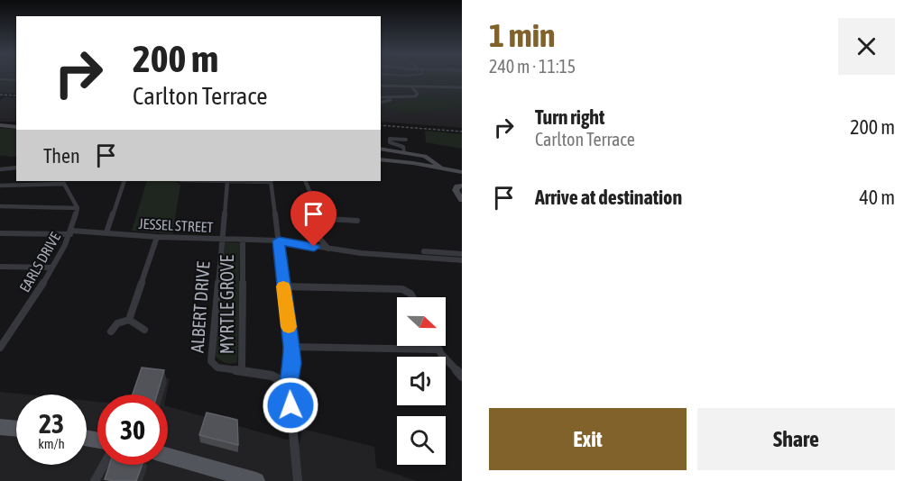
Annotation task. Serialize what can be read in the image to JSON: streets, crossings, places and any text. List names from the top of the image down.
{
  "streets": {
    "street": [
      "JESSEL STREET",
      "EARLS DRIVE",
      "MYRTLE GROVE",
      "ALBERT DRIVE"
    ]
  },
  "crossings": [
    ["JESSEL STREET", "EARLS DRIVE"],
    ["JESSEL STREET", "MYRTLE GROVE"],
    ["JESSEL STREET", "ALBERT DRIVE"],
    ["MYRTLE GROVE", "ALBERT DRIVE"]
  ],
  "north": "right",
  "page": {
    "heading": ["1 min", "240 m · 11:15"],
    "turn": ["200 m", "Carlton Terrace"],
    "list": [
      {
        "name": "Turn right",
        "note": "Carlton Terrace",
        "value": "200 m"
      },
      {
        "name": "Arrive at destination",
        "value": "40 m"
      }
    ],
    "then": "Then",
    "speed": "23 km/h",
    "limit": "30",
    "buttons": ["Exit", "Share"]
  }
}
